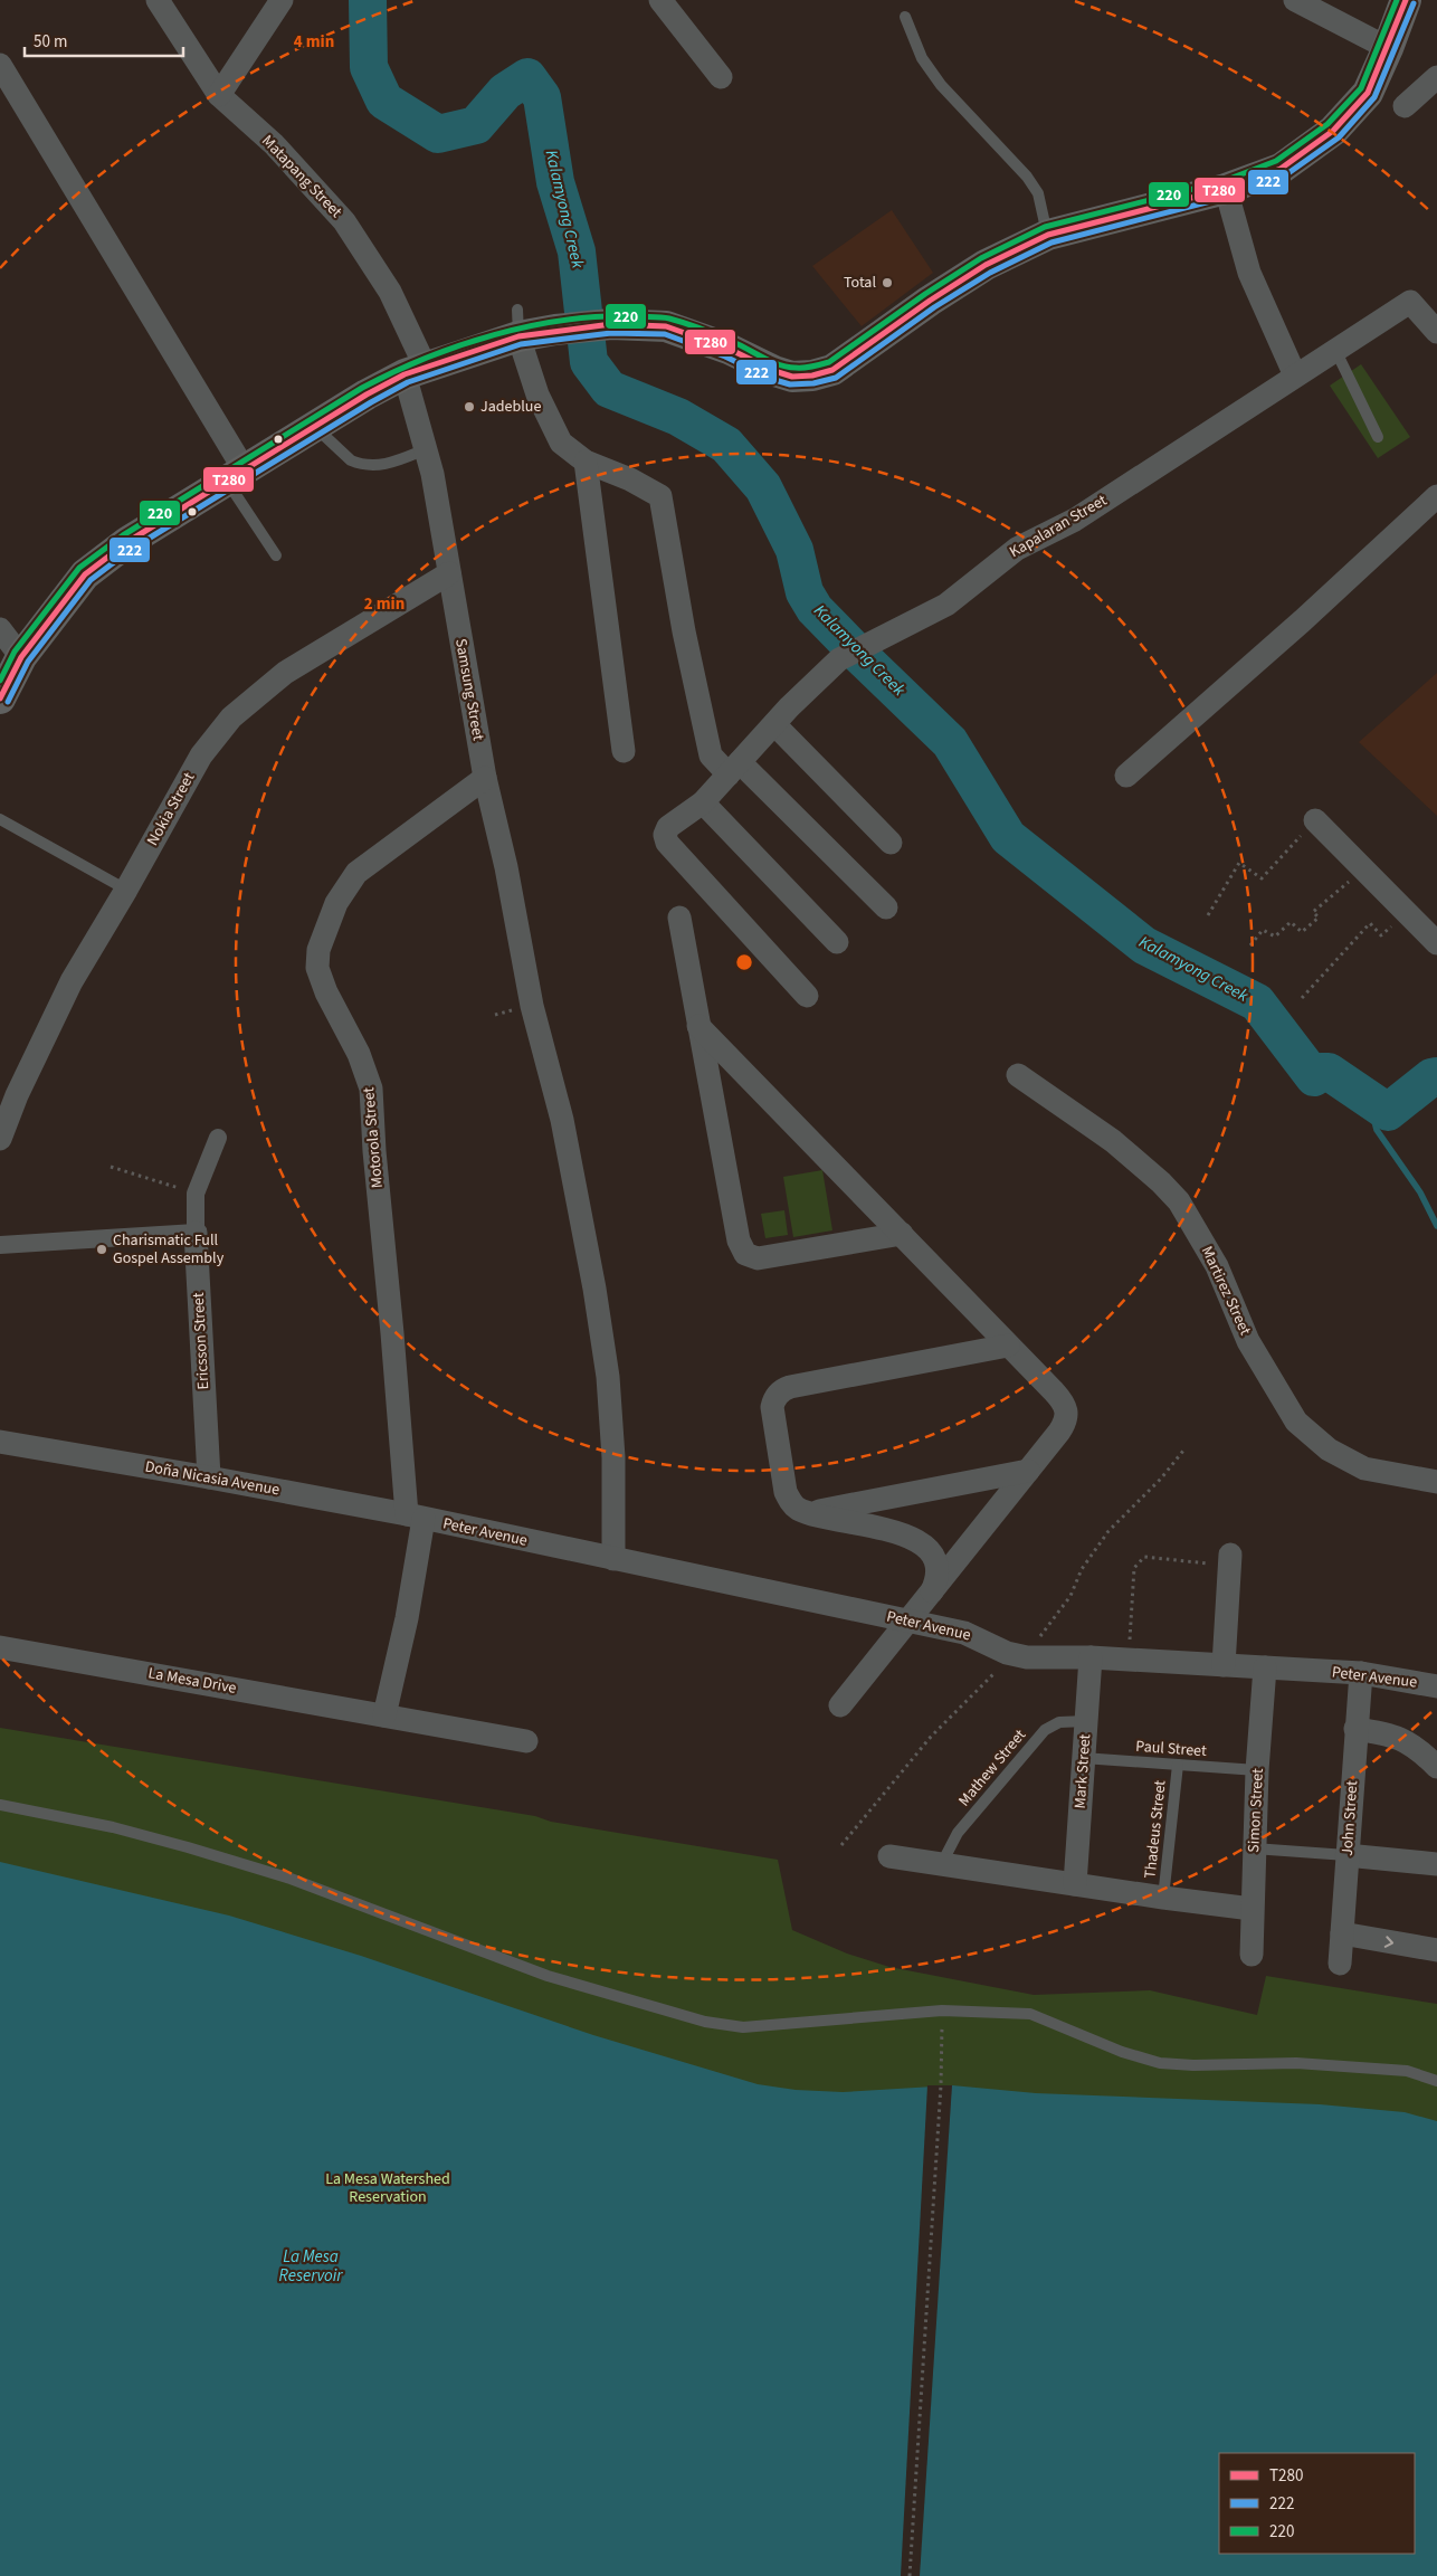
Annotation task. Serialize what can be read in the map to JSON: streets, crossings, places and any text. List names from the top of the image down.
{
  "streets": {
    "street": [
      "Matapang Street",
      "Kapalaran Street",
      "Samsung Street",
      "Nokia Street",
      "Motorola Street",
      "Martirez Street",
      "Ericsson Street",
      "Doña Nicasia Avenue",
      "Peter Avenue",
      "La Mesa Drive",
      "Mark Street",
      "Simon Street",
      "John Street"
    ],
    "lane": ["Paul Street", "Mathew Street", "Thadeus Street"]
  },
  "crossings": [
    ["Matapang Street", "Samsung Street"],
    ["Samsung Street", "Nokia Street"],
    ["Samsung Street", "Motorola Street"],
    ["Samsung Street", "Peter Avenue"],
    ["Motorola Street", "Doña Nicasia Avenue"],
    ["Motorola Street", "Peter Avenue"],
    ["Ericsson Street", "Doña Nicasia Avenue"],
    ["Doña Nicasia Avenue", "Peter Avenue"],
    ["Peter Avenue", "Mark Street"],
    ["Peter Avenue", "Simon Street"],
    ["Peter Avenue", "John Street"],
    ["Paul Street", "Mark Street"],
    ["Paul Street", "Simon Street"],
    ["Paul Street", "Thadeus Street"],
    ["Mathew Street", "Mark Street"]
  ],
  "water": ["Kalamyong Creek", "La Mesa Reservoir"],
  "parks": ["La Mesa Watershed Reservation"],
  "places": ["Total", "Jadeblue", "Charismatic Full Gospel Assembly"],
  "lines": ["transit line T280", "transit line 220", "transit line 222"],
  "legend": ["T280", "222", "220"],
  "scale_bar": "50 m",
  "rings": ["4 min", "2 min"]
}
